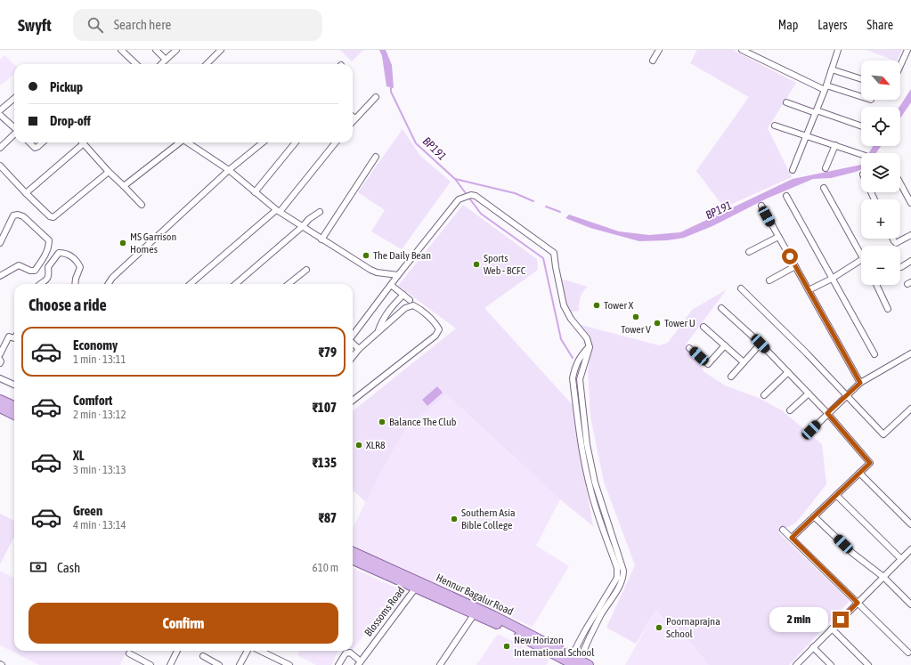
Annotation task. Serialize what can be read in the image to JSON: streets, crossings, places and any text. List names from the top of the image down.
{
  "streets": {
    "main road": ["Hennur Bagalur Road"],
    "street": ["Blossoms Road"]
  },
  "crossings": [
    ["Hennur Bagalur Road", "Blossoms Road"]
  ],
  "water": ["BP191"],
  "places": [
    "MS Garrison Homes",
    "The Daily Bean",
    "Sports Web - BCFC",
    "Tower X",
    "Tower V",
    "Tower U",
    "Balance The Club",
    "XLR8",
    "Southern Asia Bible College",
    "Poornaprajna School",
    "New Horizon International School"
  ],
  "north": "bottom right",
  "page": {
    "header": "Swyft",
    "search": "Search here",
    "nav": ["Map", "Layers", "Share"],
    "map_buttons": ["+", "−"],
    "banner": ["Pickup", "Drop-off"],
    "heading": "Choose a ride",
    "list": [
      {
        "name": "Economy",
        "note": "1 min · 13:11",
        "value": "₹79"
      },
      {
        "name": "Comfort",
        "note": "2 min · 13:12",
        "value": "₹107"
      },
      {
        "name": "XL",
        "note": "3 min · 13:13",
        "value": "₹135"
      },
      {
        "name": "Green",
        "note": "4 min · 13:14",
        "value": "₹87"
      }
    ],
    "pay": ["Cash", "610 m"],
    "buttons": "Confirm",
    "bubble": "2 min"
  }
}
